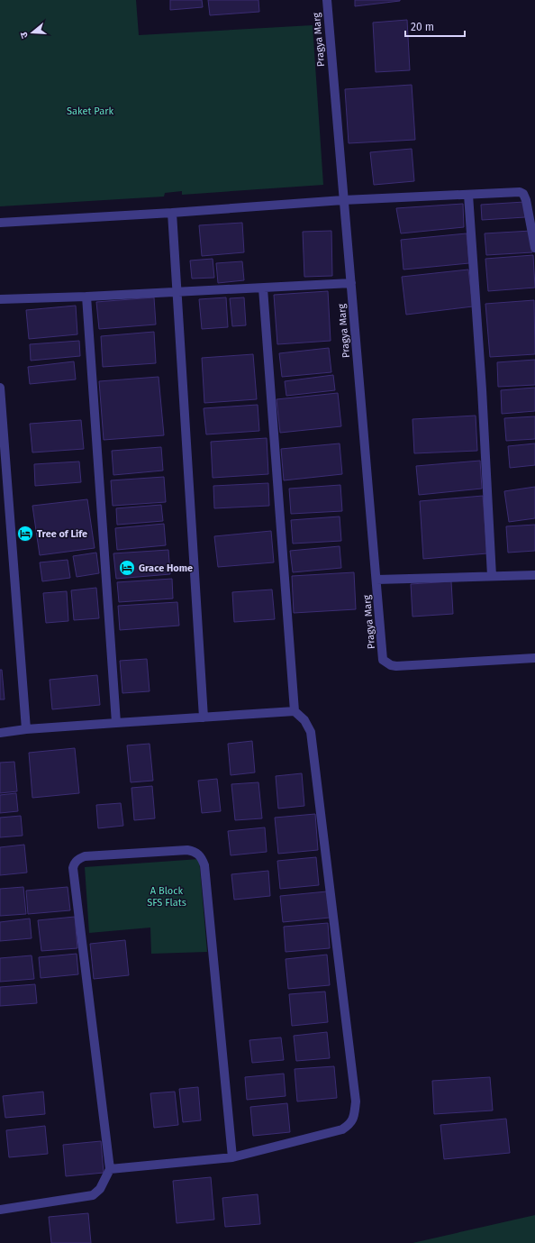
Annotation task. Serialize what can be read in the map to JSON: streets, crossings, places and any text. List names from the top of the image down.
{
  "streets": {
    "street": ["Pragya Marg"]
  },
  "parks": ["Saket Park", "A Block SFS Flats"],
  "places": {
    "hotel": ["Tree of Life", "Grace Home"]
  },
  "scale_bar": "20 m",
  "north": "left"
}
